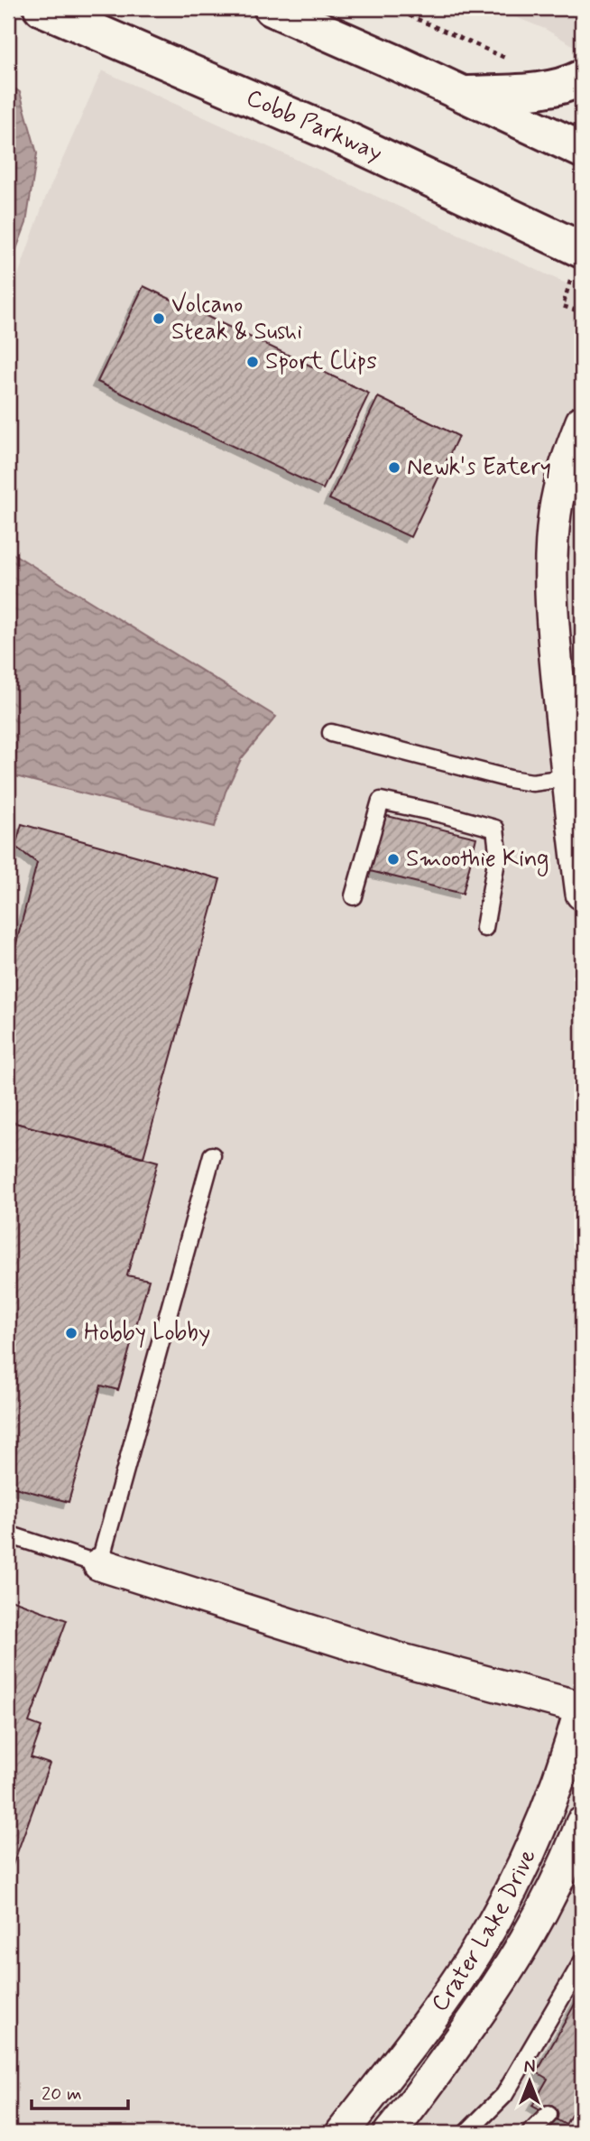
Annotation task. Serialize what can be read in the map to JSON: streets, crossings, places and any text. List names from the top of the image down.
{
  "streets": {
    "main road": ["Cobb Parkway"],
    "street": ["Crater Lake Drive"]
  },
  "places": [
    "Volcano Steak & Sushi",
    "Sport Clips",
    "Newk's Eatery",
    "Smoothie King",
    "Hobby Lobby"
  ],
  "scale_bar": "20 m",
  "north": "top"
}
